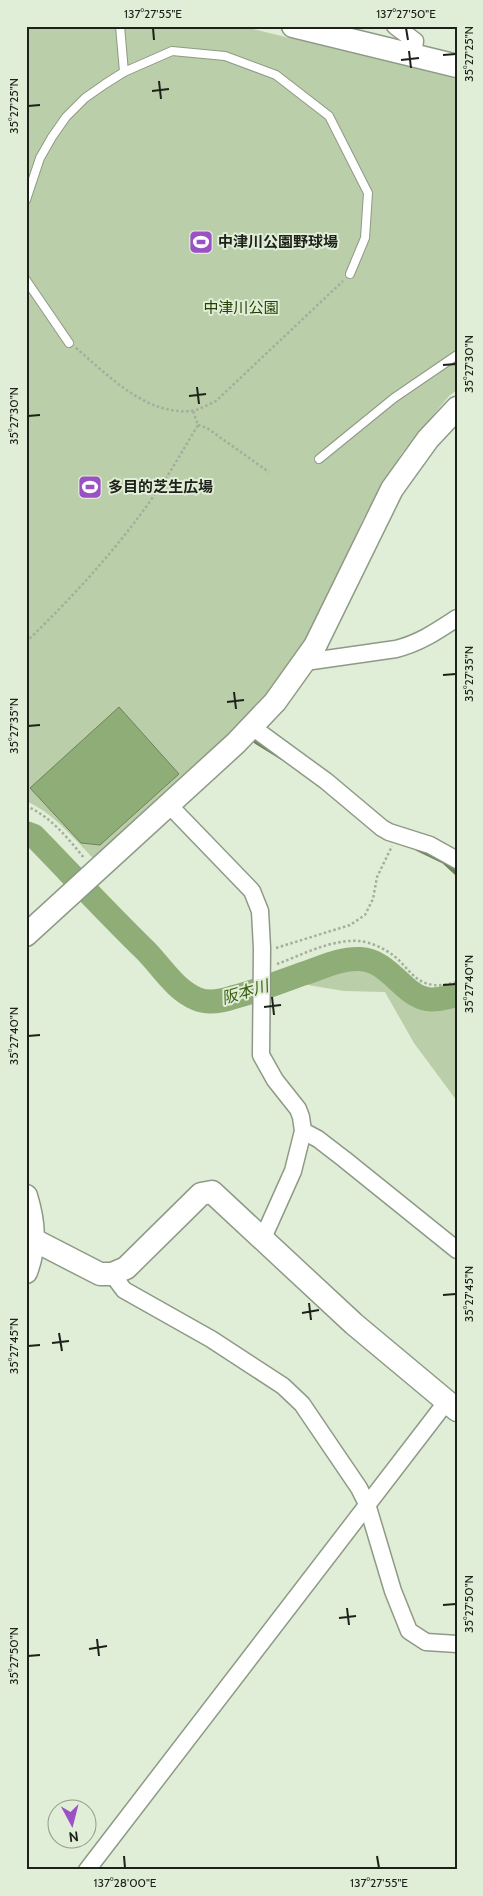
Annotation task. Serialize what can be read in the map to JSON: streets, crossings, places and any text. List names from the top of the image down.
{
  "water": ["阪本川"],
  "parks": ["中津川公園"],
  "places": {
    "sports": ["中津川公園野球場", "多目的芝生広場"]
  },
  "north": "bottom",
  "coordinates": [
    "137°27'55\"E",
    "137°27'50\"E",
    "35°27'25\"N",
    "35°27'30\"N",
    "35°27'35\"N",
    "35°27'40\"N",
    "35°27'45\"N",
    "35°27'50\"N",
    "137°28'00\"E"
  ]
}
